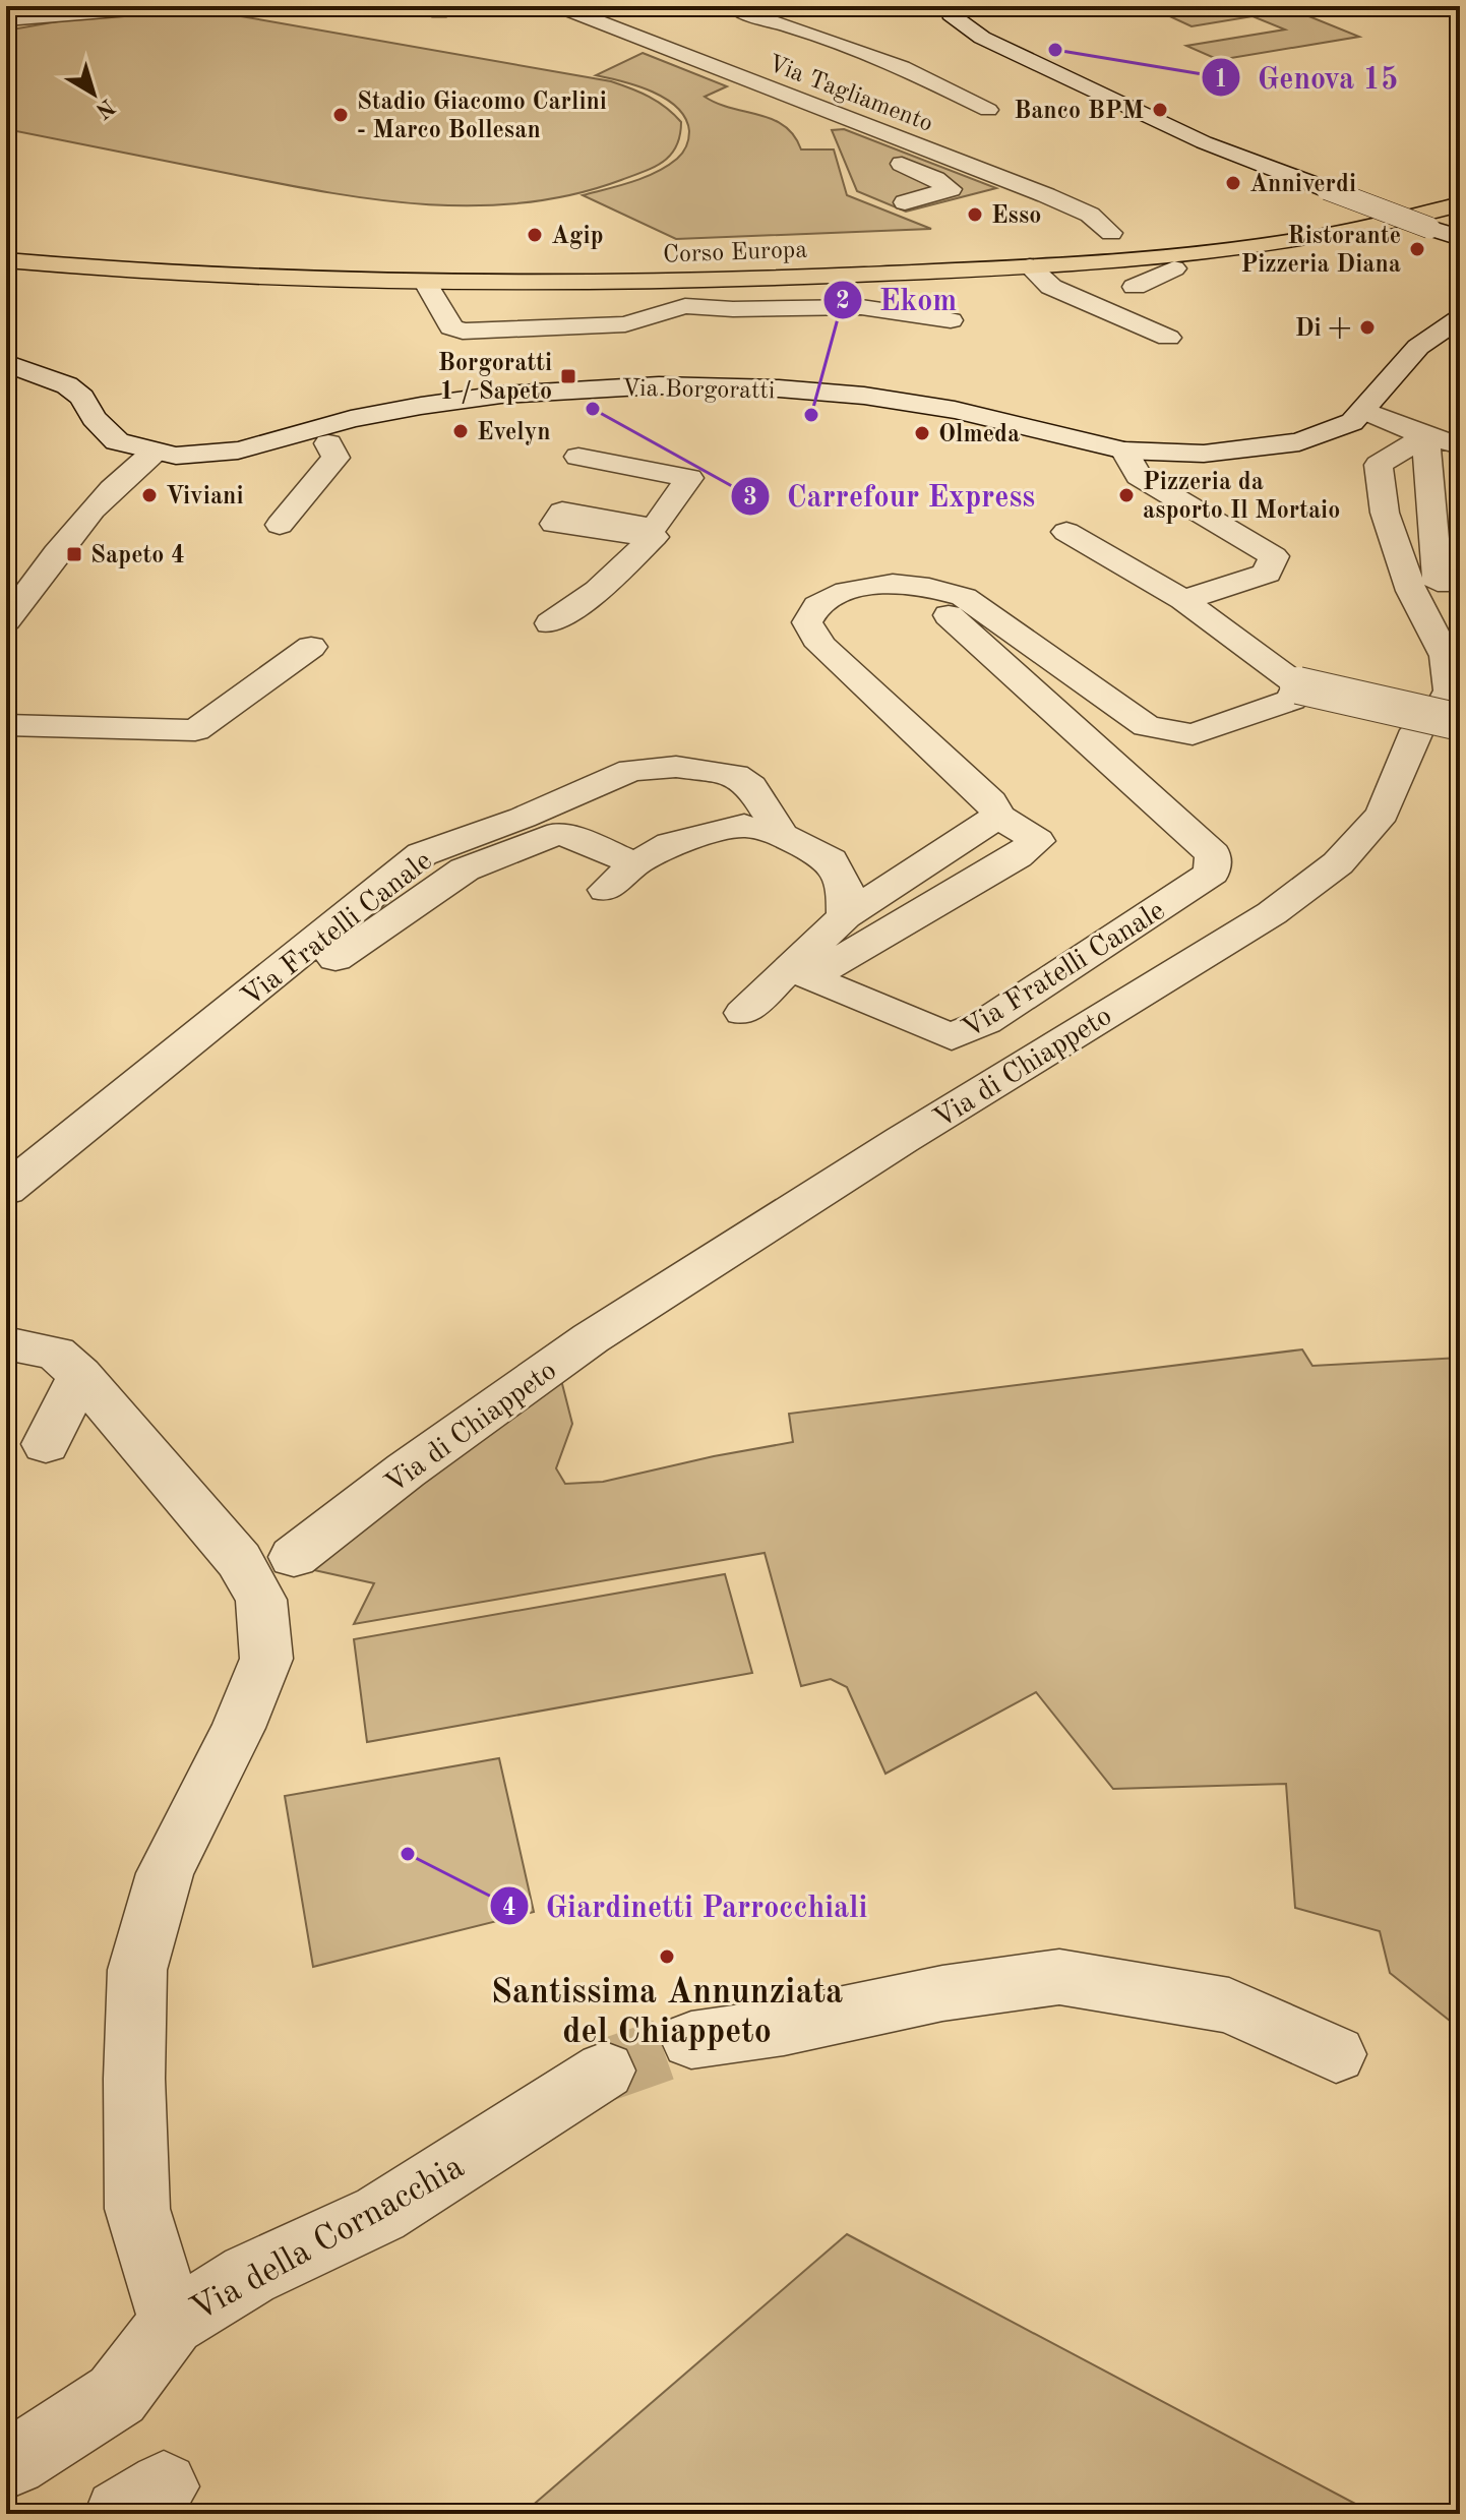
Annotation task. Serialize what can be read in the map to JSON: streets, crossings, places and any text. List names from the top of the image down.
{
  "streets": {
    "main road": ["Corso Europa"],
    "street": [
      "Via Tagliamento",
      "Via Borgoratti",
      "Via Fratelli Canale",
      "Via di Chiappeto",
      "Via della Cornacchia"
    ]
  },
  "places": {
    "other": [
      "Genova 15",
      "Banco BPM",
      "Stadio Giacomo Carlini - Marco Bollesan",
      "Anniverdi",
      "Esso",
      "Agip",
      "Ristorante Pizzeria Diana",
      "Di +",
      "Carrefour Express",
      "Ekom",
      "Evelyn",
      "Olmeda",
      "Viviani",
      "Pizzeria da asporto Il Mortaio",
      "Giardinetti Parrocchiali",
      "Santissima Annunziata del Chiappeto"
    ],
    "transit": ["Borgoratti 1 / Sapeto", "Sapeto 4"]
  },
  "north": "bottom right"
}
